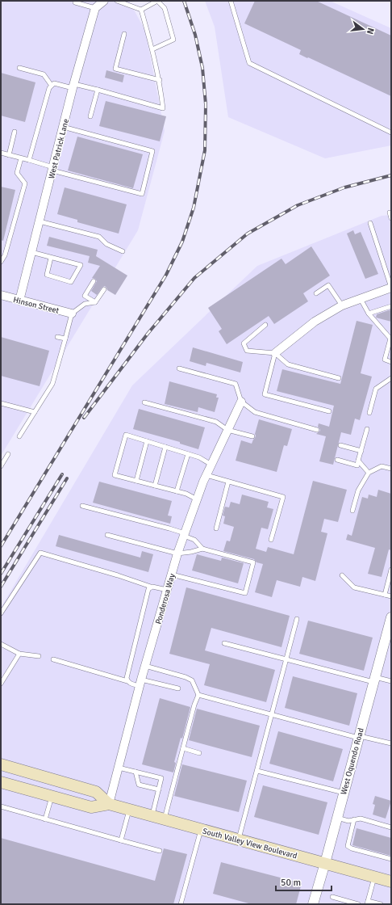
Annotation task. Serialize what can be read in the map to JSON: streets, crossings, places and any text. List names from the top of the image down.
{
  "streets": {
    "main road": ["South Valley View Boulevard"],
    "street": [
      "West Patrick Lane",
      "Hinson Street",
      "Ponderosa Way",
      "West Oquendo Road"
    ]
  },
  "crossings": [
    ["West Patrick Lane", "Hinson Street"],
    ["Ponderosa Way", "South Valley View Boulevard"],
    ["West Oquendo Road", "South Valley View Boulevard"]
  ],
  "scale_bar": "50 m",
  "north": "right"
}
